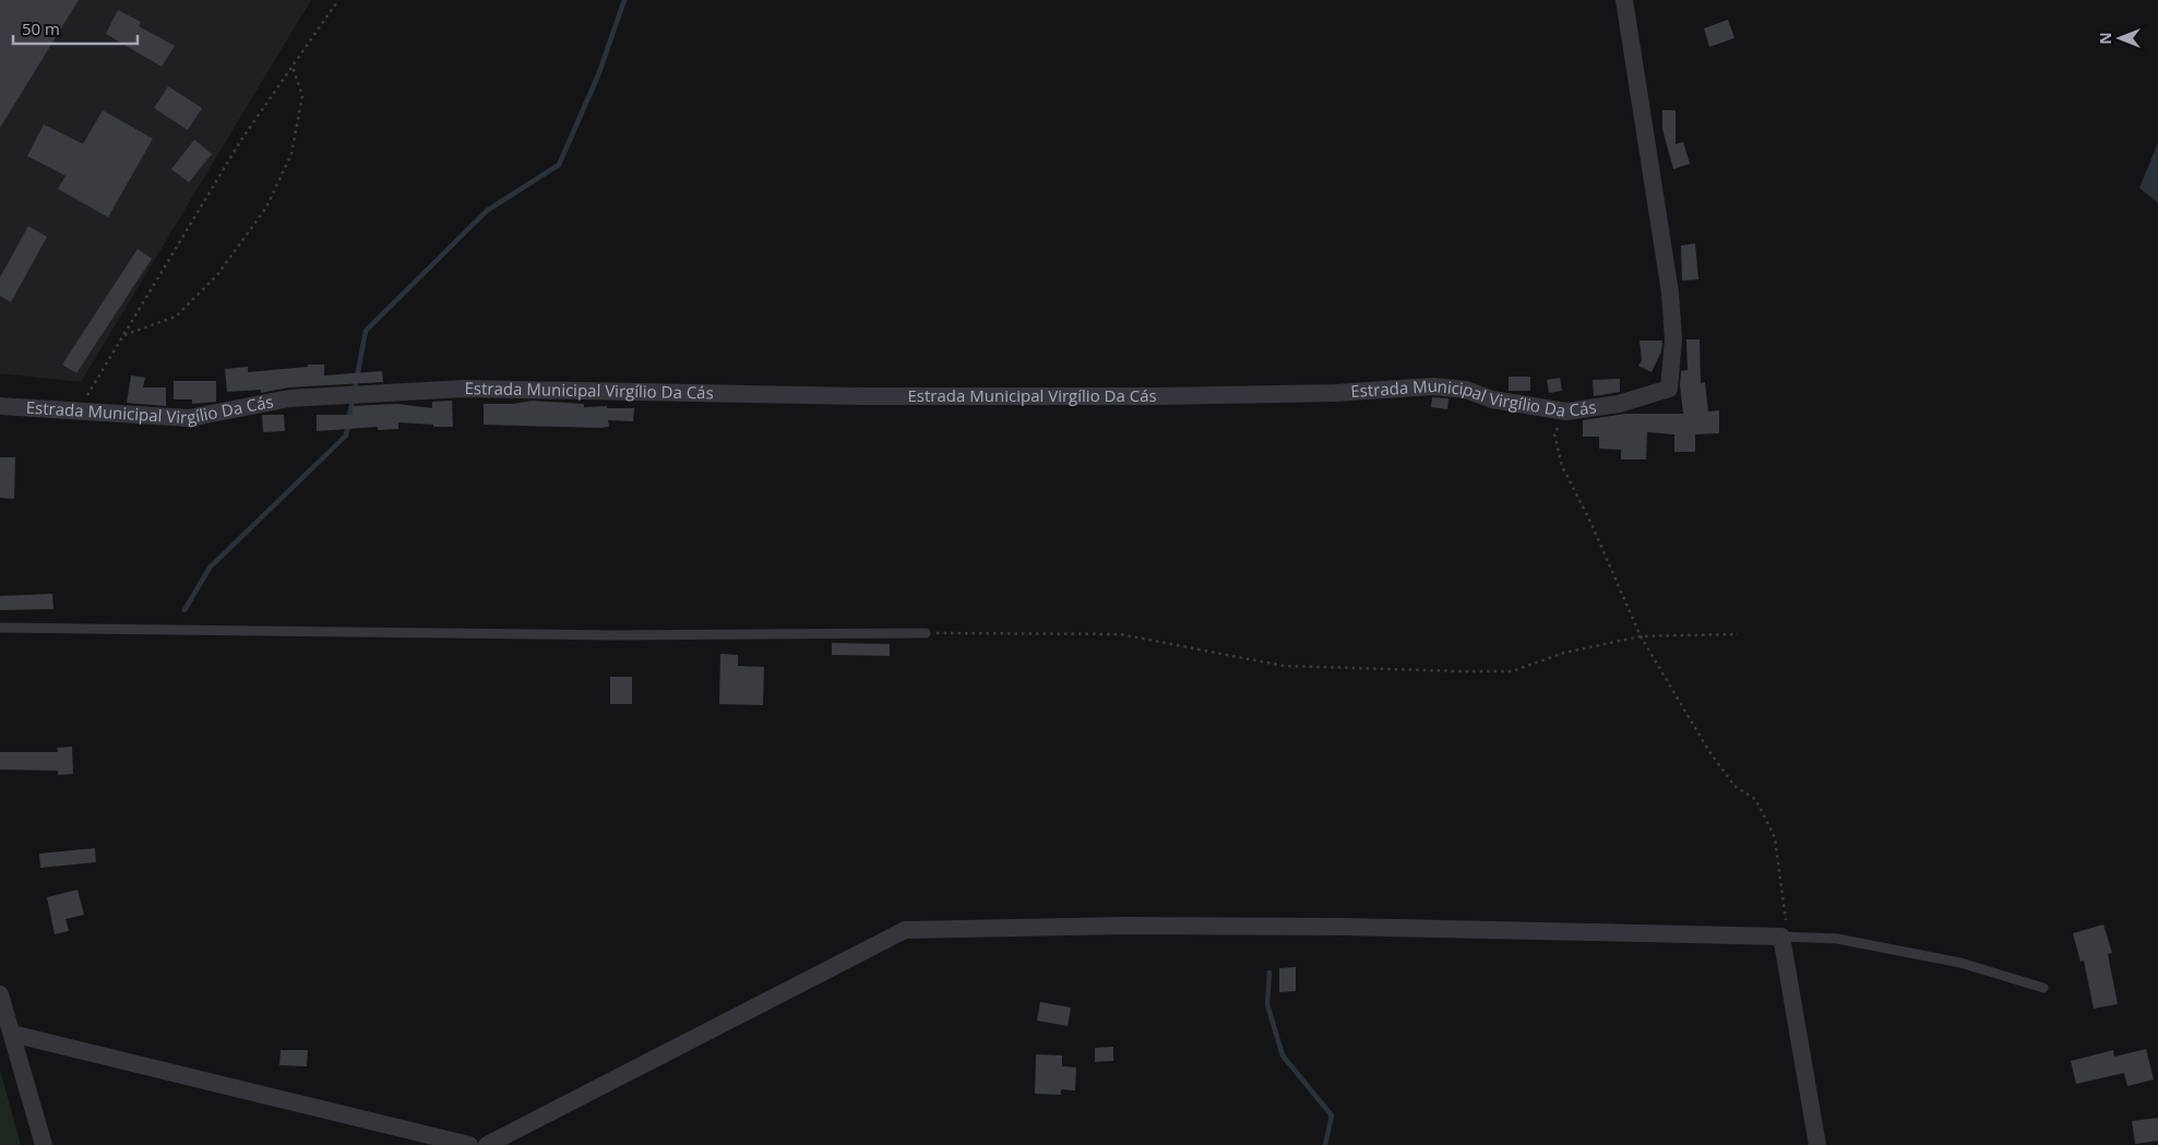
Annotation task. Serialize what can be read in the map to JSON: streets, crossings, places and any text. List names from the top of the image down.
{
  "streets": {
    "street": ["Estrada Municipal Virgílio Da Cás"]
  },
  "scale_bar": "50 m",
  "north": "left"
}
